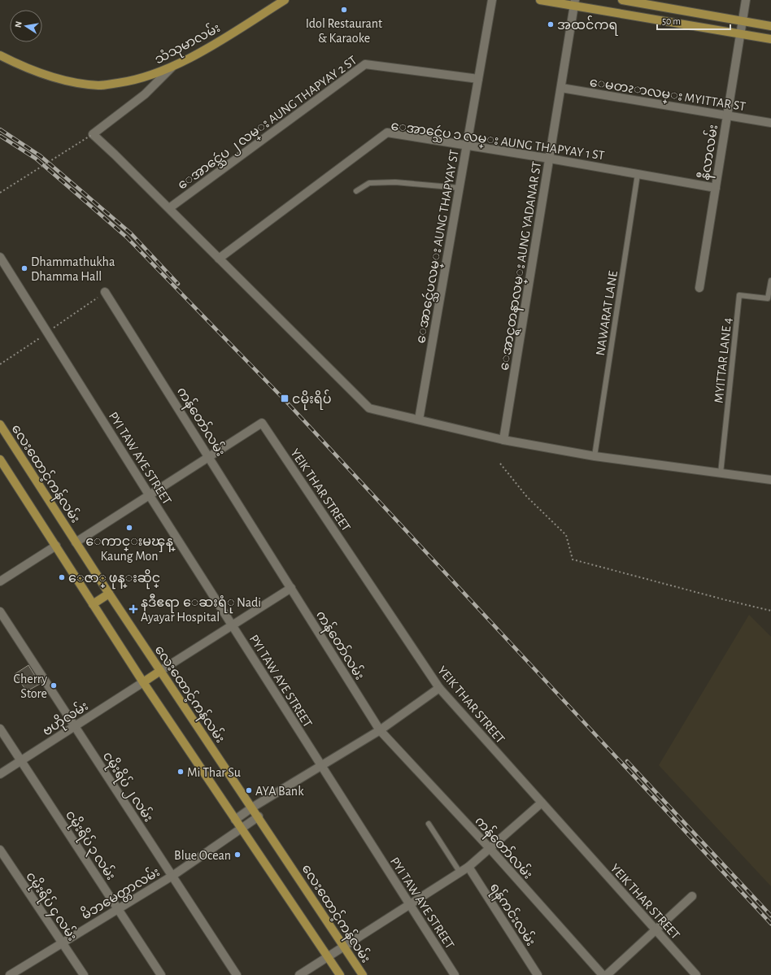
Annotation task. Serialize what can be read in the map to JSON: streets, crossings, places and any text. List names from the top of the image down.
{
  "streets": {
    "main road": ["သံသုမာလမ်း", "လေးထောင့်ကန်လမ်း"],
    "street": [
      "ေမတၩာလမ္း MYITTAR ST",
      "ေအာင္သေဴပ ၂ လမ္း AUNG THAPYAY 2 ST",
      "ေအာင္သေဴပ ၁ လမ္း AUNG THAPYAY 1 ST",
      "နီလာလမ်း",
      "ေအာင္သေဴပလမ္း AUNG THAPYAY ST",
      "ေအာင္ရတနာလမ္း AUNG YADANAR ST",
      "ကန်တော်လမ်း",
      "PYI TAW AYE STREET",
      "YEIK THAR STREET",
      "ဗဟိုလမ်း",
      "ငမိုးရိပ် ၂ လမ်း",
      "ငမိုးရိပ် ၃ လမ်း",
      "မိဘမေတ္တာလမ်း",
      "ငမိုးရိပ် ၄ လမ်း",
      "ရန်ကင်းလမ်း"
    ],
    "lane": ["NAWARAT LANE", "MYITTAR LANE 4"]
  },
  "crossings": [
    ["ေမတၩာလမ္း MYITTAR ST", "နီလာလမ်း"],
    ["ေမတၩာလမ္း MYITTAR ST", "ေအာင္ရတနာလမ္း AUNG YADANAR ST"],
    ["ေအာင္သေဴပ ၂ လမ္း AUNG THAPYAY 2 ST", "ေအာင္သေဴပလမ္း AUNG THAPYAY ST"],
    ["ေအာင္သေဴပ ၁ လမ္း AUNG THAPYAY 1 ST", "နီလာလမ်း"],
    ["ေအာင္သေဴပ ၁ လမ္း AUNG THAPYAY 1 ST", "ေအာင္သေဴပလမ္း AUNG THAPYAY ST"],
    ["ေအာင္သေဴပ ၁ လမ္း AUNG THAPYAY 1 ST", "ေအာင္ရတနာလမ္း AUNG YADANAR ST"],
    ["ေအာင္သေဴပ ၁ လမ္း AUNG THAPYAY 1 ST", "NAWARAT LANE"],
    ["ကန်တော်လမ်း", "YEIK THAR STREET"],
    ["လေးထောင့်ကန်လမ်း", "မိဘမေတ္တာလမ်း"],
    ["ဗဟိုလမ်း", "ငမိုးရိပ် ၂ လမ်း"],
    ["ဗဟိုလမ်း", "ငမိုးရိပ် ၃ လမ်း"],
    ["ငမိုးရိပ် ၂ လမ်း", "မိဘမေတ္တာလမ်း"],
    ["ငမိုးရိပ် ၃ လမ်း", "မိဘမေတ္တာလမ်း"],
    ["မိဘမေတ္တာလမ်း", "ငမိုးရိပ် ၄ လမ်း"]
  ],
  "places": {
    "other": [
      "Idol Restaurant & Karaoke",
      "အထင်ကရ",
      "Dhammathukha Dhamma Hall",
      "ေကာင္းမၾန္ Kaung Mon",
      "ေဇာ္ ဖုန္းဆိုင္",
      "Cherry Store",
      "Mi Thar Su",
      "AYA Bank",
      "Blue Ocean"
    ],
    "transit": ["ငမိုးရိပ်"],
    "health": ["နဒီဧရာ ေဆးရံု Nadi Ayayar Hospital"]
  },
  "scale_bar": "50 m",
  "north": "left"
}
